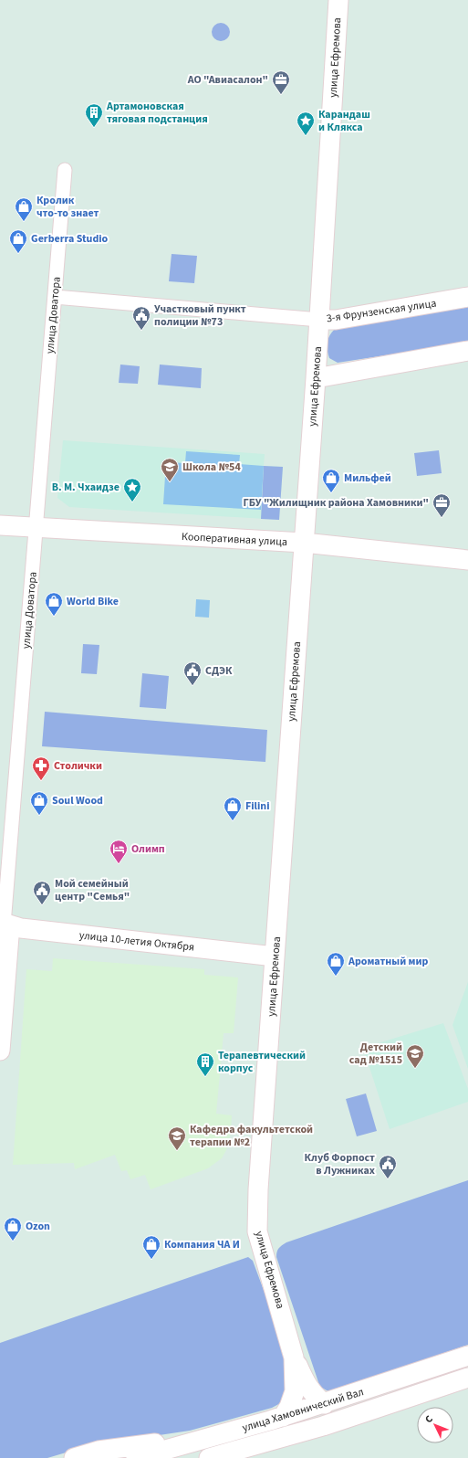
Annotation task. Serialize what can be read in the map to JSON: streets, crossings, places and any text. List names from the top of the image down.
{
  "streets": {
    "street": [
      "улица Ефремова",
      "3-я Фрунзенская улица",
      "улица Доватора",
      "Кооперативная улица",
      "улица 10-летия Октября",
      "улица Хамовнический Вал"
    ]
  },
  "crossings": [
    ["улица Ефремова", "3-я Фрунзенская улица"],
    ["улица Ефремова", "Кооперативная улица"],
    ["улица Ефремова", "улица 10-летия Октября"],
    ["улица Ефремова", "улица Хамовнический Вал"],
    ["3-я Фрунзенская улица", "улица Доватора"],
    ["улица Доватора", "Кооперативная улица"],
    ["улица Доватора", "улица 10-летия Октября"]
  ],
  "places": {
    "office": ["АО \"Авиасалон\"", "ГБУ \"Жилищник района Хамовники\""],
    "building": ["Артамоновская тяговая подстанция", "Терапевтический корпус"],
    "place": ["Карандаш и Клякса", "В. М. Чхаидзе"],
    "shop": [
      "Кролик что-то знает",
      "Gerberra Studio",
      "Мильфей",
      "World Bike",
      "Soul Wood",
      "Filini",
      "Ароматный мир",
      "Ozon",
      "Компания ЧА И"
    ],
    "public building": [
      "Участковый пункт полиции №73",
      "СДЭК",
      "Мой семейный центр \"Семья\"",
      "Клуб Форпост в Лужниках"
    ],
    "school or university": ["Школа №54", "Детский сад №1515", "Кафедра факультетской терапии №2"],
    "pharmacy": ["Столички"],
    "hotel": ["Олимп"]
  },
  "north": "top left"
}
